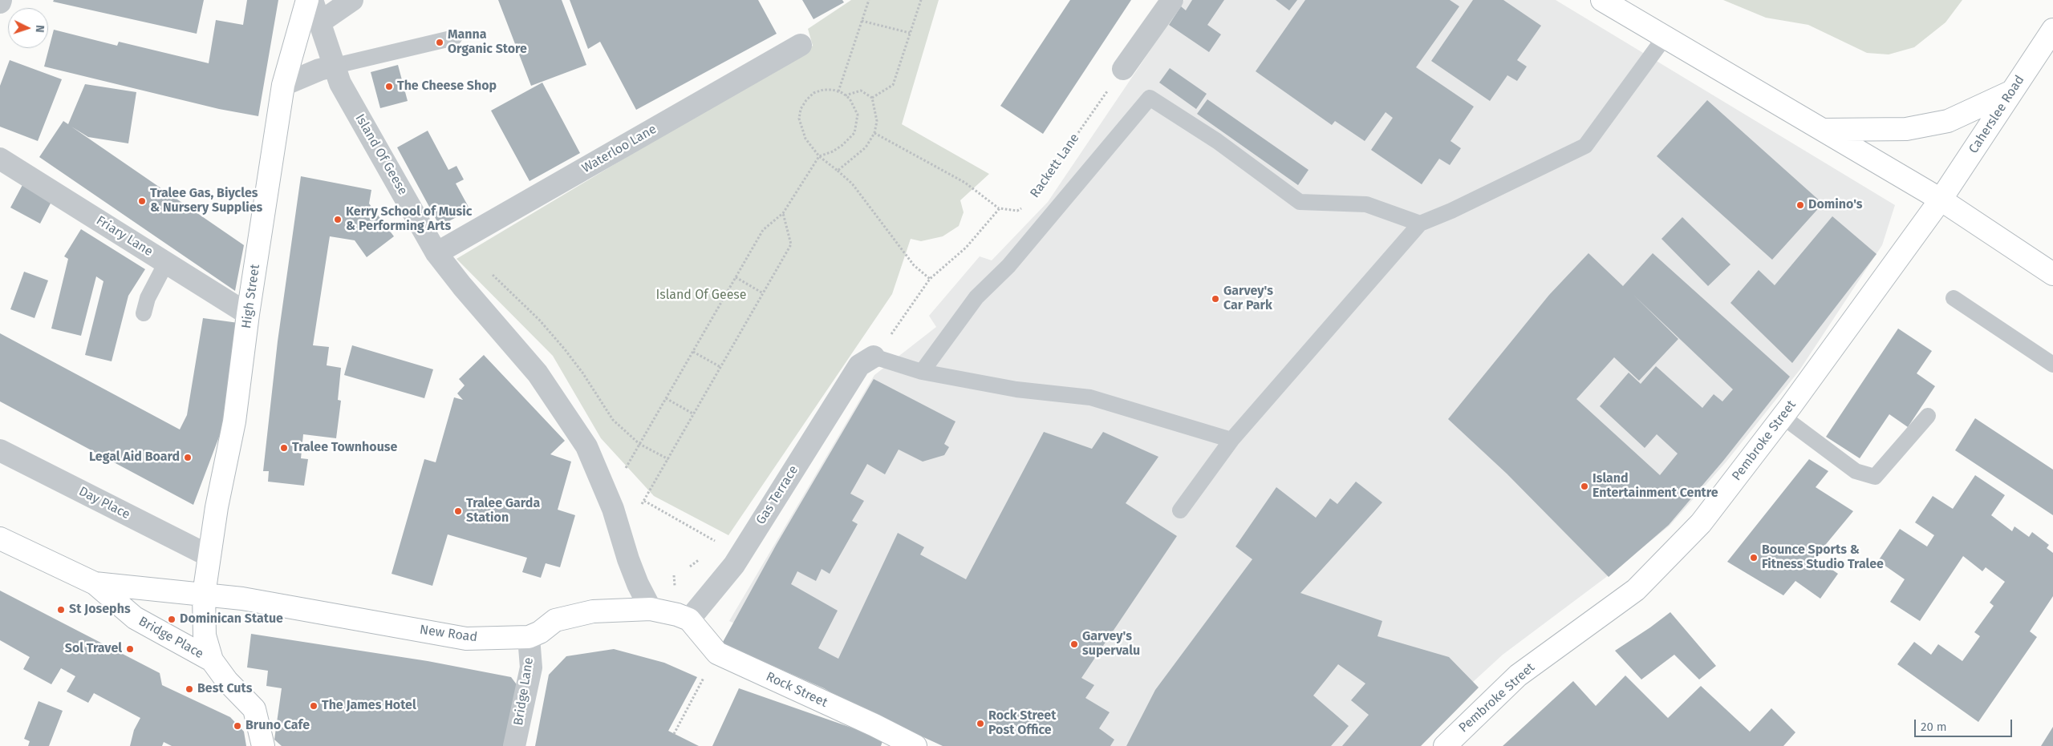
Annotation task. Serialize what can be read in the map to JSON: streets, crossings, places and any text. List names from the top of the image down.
{
  "streets": {
    "main road": [
      "Caherslee Road",
      "High Street",
      "Pembroke Street",
      "New Road",
      "Bridge Place",
      "Rock Street"
    ],
    "street": [
      "Waterloo Lane",
      "Island Of Geese",
      "Friary Lane",
      "Gas Terrace",
      "Day Place",
      "Bridge Lane"
    ],
    "path": ["Rackett Lane"]
  },
  "crossings": [
    ["Caherslee Road", "Pembroke Street"],
    ["Waterloo Lane", "Island Of Geese"],
    ["Island Of Geese", "New Road"],
    ["Friary Lane", "High Street"],
    ["High Street", "Day Place"],
    ["High Street", "New Road"],
    ["High Street", "Bridge Place"],
    ["Gas Terrace", "New Road"],
    ["Gas Terrace", "Rock Street"],
    ["New Road", "Bridge Place"],
    ["New Road", "Rock Street"],
    ["New Road", "Bridge Lane"]
  ],
  "parks": ["Island Of Geese"],
  "places": [
    "Manna Organic Store",
    "The Cheese Shop",
    "Tralee Gas, Biycles & Nursery Supplies",
    "Domino's",
    "Kerry School of Music & Performing Arts",
    "Garvey's Car Park",
    "Tralee Townhouse",
    "Legal Aid Board",
    "Island Entertainment Centre",
    "Tralee Garda Station",
    "Bounce Sports & Fitness Studio Tralee",
    "St Josephs",
    "Dominican Statue",
    "Garvey's supervalu",
    "Sol Travel",
    "Best Cuts",
    "The James Hotel",
    "Rock Street Post Office",
    "Bruno Cafe"
  ],
  "scale_bar": "20 m",
  "north": "right"
}
